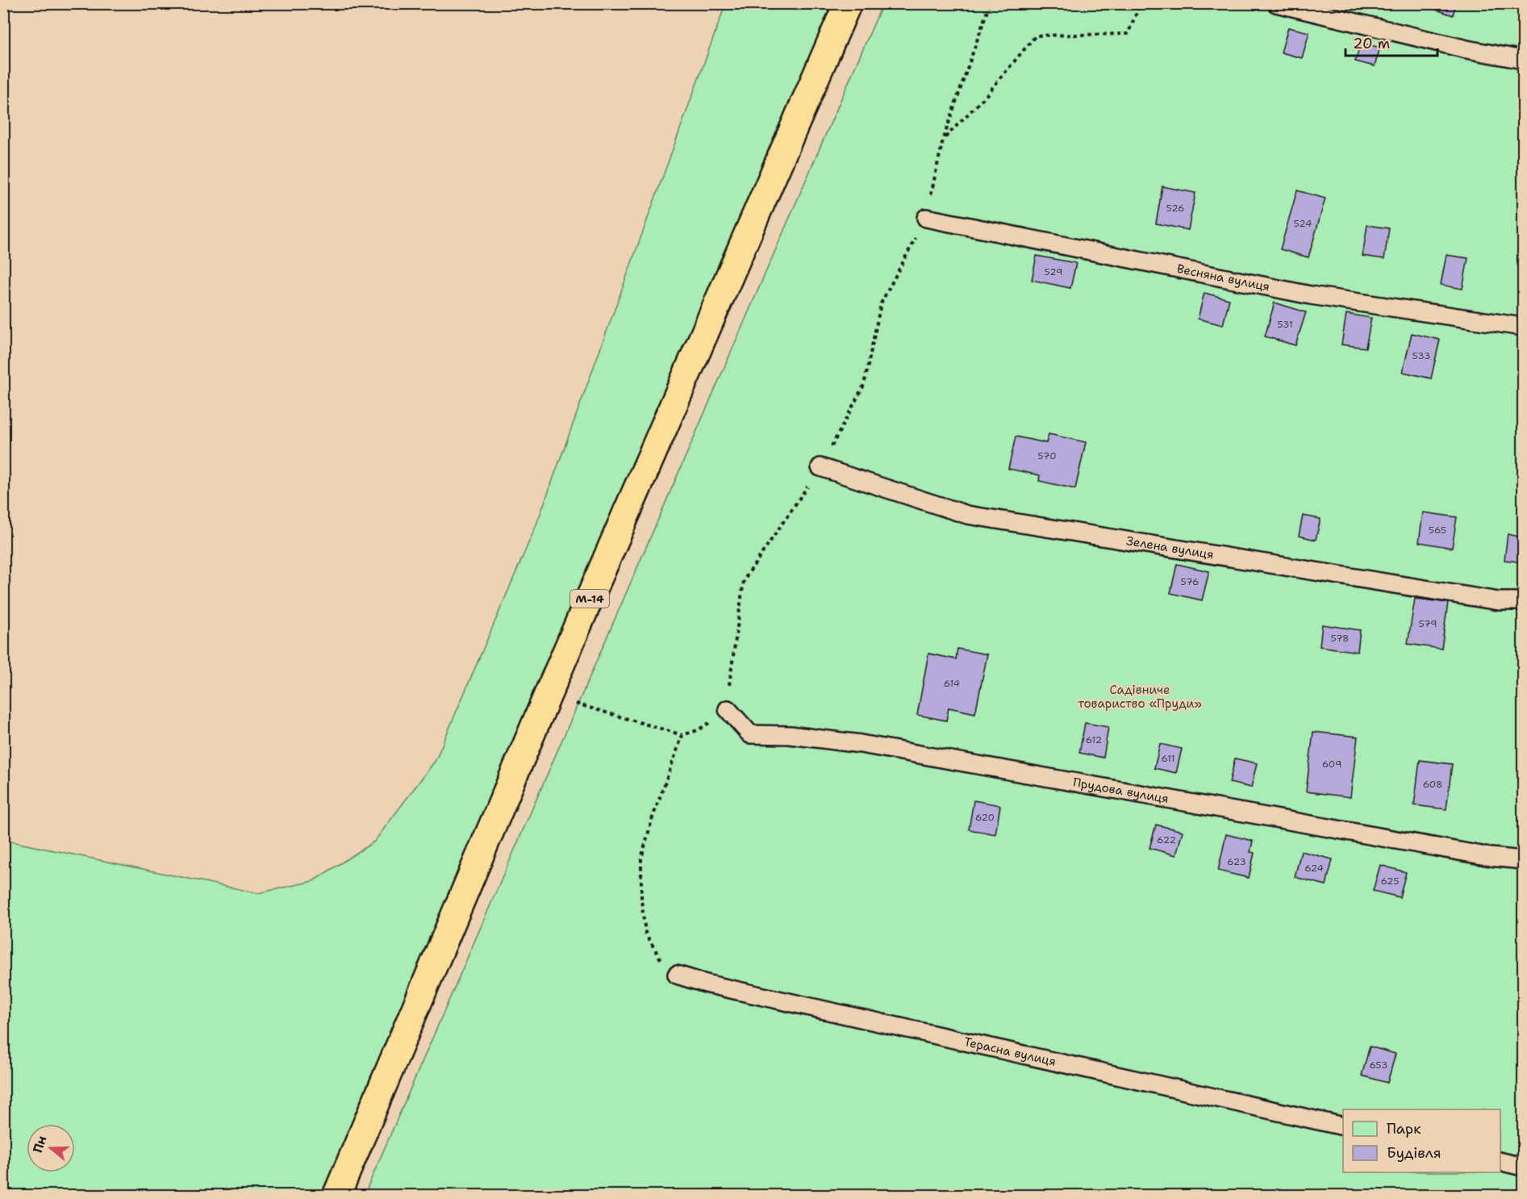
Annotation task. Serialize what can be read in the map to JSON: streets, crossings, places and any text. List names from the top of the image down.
{
  "streets": {
    "highway": ["М-14"],
    "lane": [
      "Весняна вулиця",
      "Зелена вулиця",
      "Прудова вулиця",
      "Терасна вулиця"
    ]
  },
  "parks": ["Садівниче товариство «Пруди»"],
  "house_numbers": [
    "526",
    "524",
    "529",
    "531",
    "533",
    "570",
    "565",
    "576",
    "579",
    "578",
    "614",
    "612",
    "611",
    "609",
    "608",
    "620",
    "622",
    "623",
    "624",
    "625",
    "653"
  ],
  "legend": ["Парк", "Будівля"],
  "scale_bar": "20 m",
  "north": "left"
}
